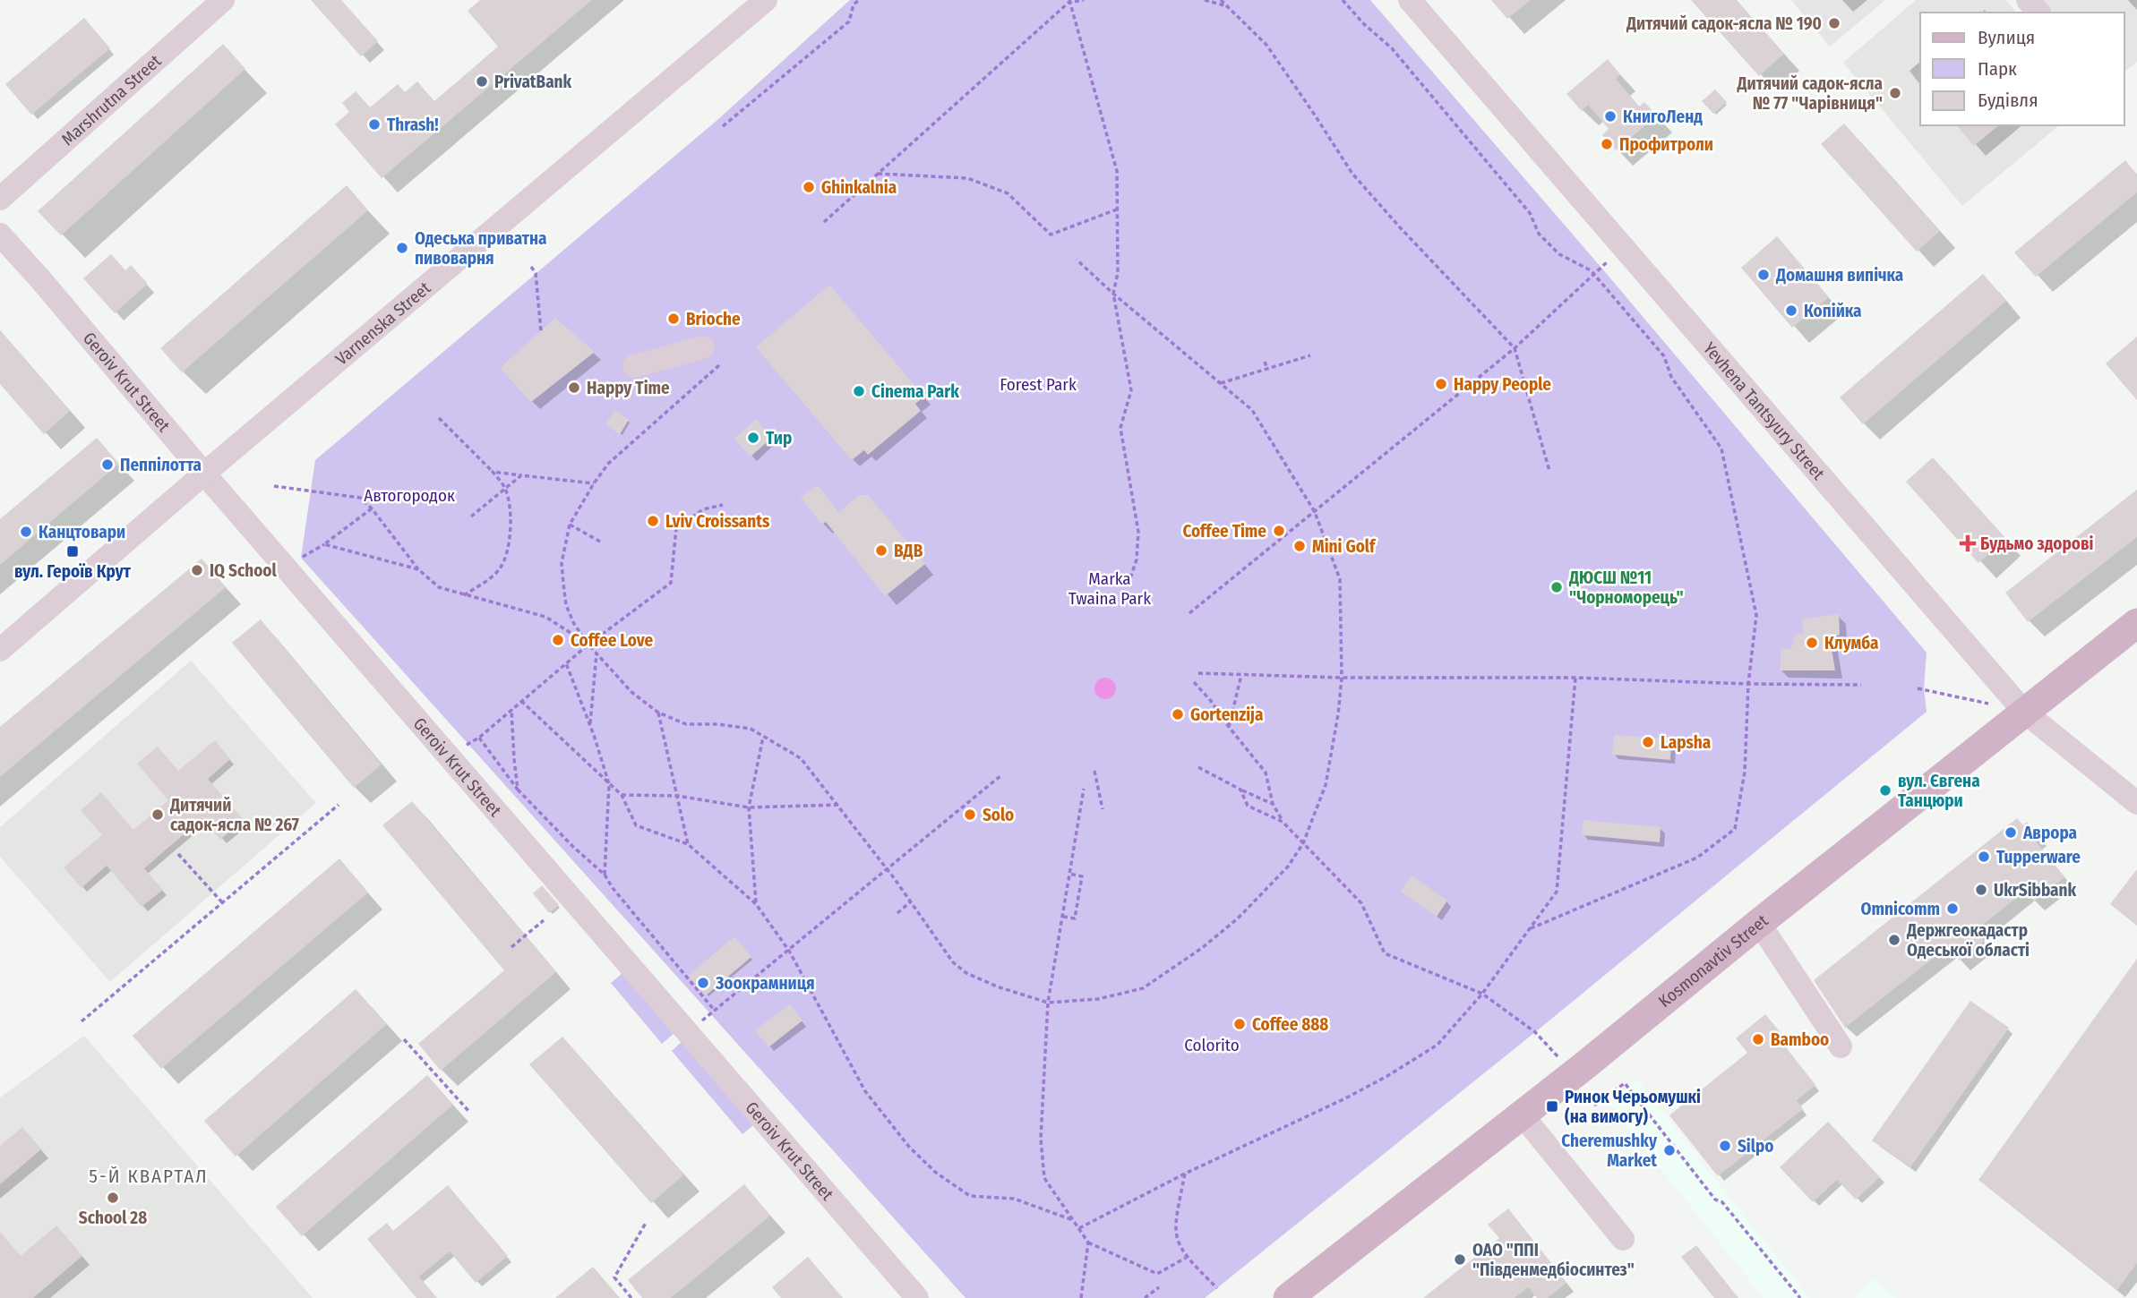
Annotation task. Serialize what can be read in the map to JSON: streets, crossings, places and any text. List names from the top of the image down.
{
  "streets": {
    "main road": ["Kosmonavtiv Street"],
    "street": [
      "Marshrutna Street",
      "Varnenska Street",
      "Geroiv Krut Street",
      "Yevhena Tantsyury Street"
    ]
  },
  "crossings": [
    ["Varnenska Street", "Geroiv Krut Street"],
    ["Yevhena Tantsyury Street", "Kosmonavtiv Street"]
  ],
  "districts": ["5-Й КВАРТАЛ"],
  "parks": [
    "Forest Park",
    "Автогородок",
    "Marka Twaina Park",
    "Colorito"
  ],
  "places": {
    "other": [
      "Дитячий садок-ясла № 190",
      "PrivatBank",
      "Дитячий садок-ясла № 77 \"Чарівниця\"",
      "КнигоЛенд",
      "Thrash!",
      "Профитроли",
      "Ghinkalnia",
      "Одеська приватна пивоварня",
      "Домашня випічка",
      "Копійка",
      "Brioche",
      "Happy People",
      "Happy Time",
      "Cinema Park",
      "Тир",
      "Пеппілотта",
      "Lviv Croissants",
      "Coffee Time",
      "Канцтовари",
      "Mini Golf",
      "ВДВ",
      "IQ School",
      "ДЮСШ №11 \"Чорноморець\"",
      "Coffee Love",
      "Клумба",
      "Gortenzija",
      "Lapsha",
      "вул. Євгена Танцюри",
      "Дитячий садок-ясла № 267",
      "Solo",
      "Аврора",
      "Tupperware",
      "UkrSibbank",
      "Omnicomm",
      "Держгеокадастр Одеської області",
      "Зоокрамниця",
      "Coffee 888",
      "Bamboo",
      "Silpo",
      "Cheremushky Market",
      "School 28",
      "ОАО \"ППІ \"Південмедбіосинтез\""
    ],
    "health": ["Будьмо здорові"],
    "transit": ["вул. Героїв Крут", "Ринок Черьомушкі (на вимогу)"]
  },
  "legend": ["Вулиця", "Парк", "Будівля"]
}
